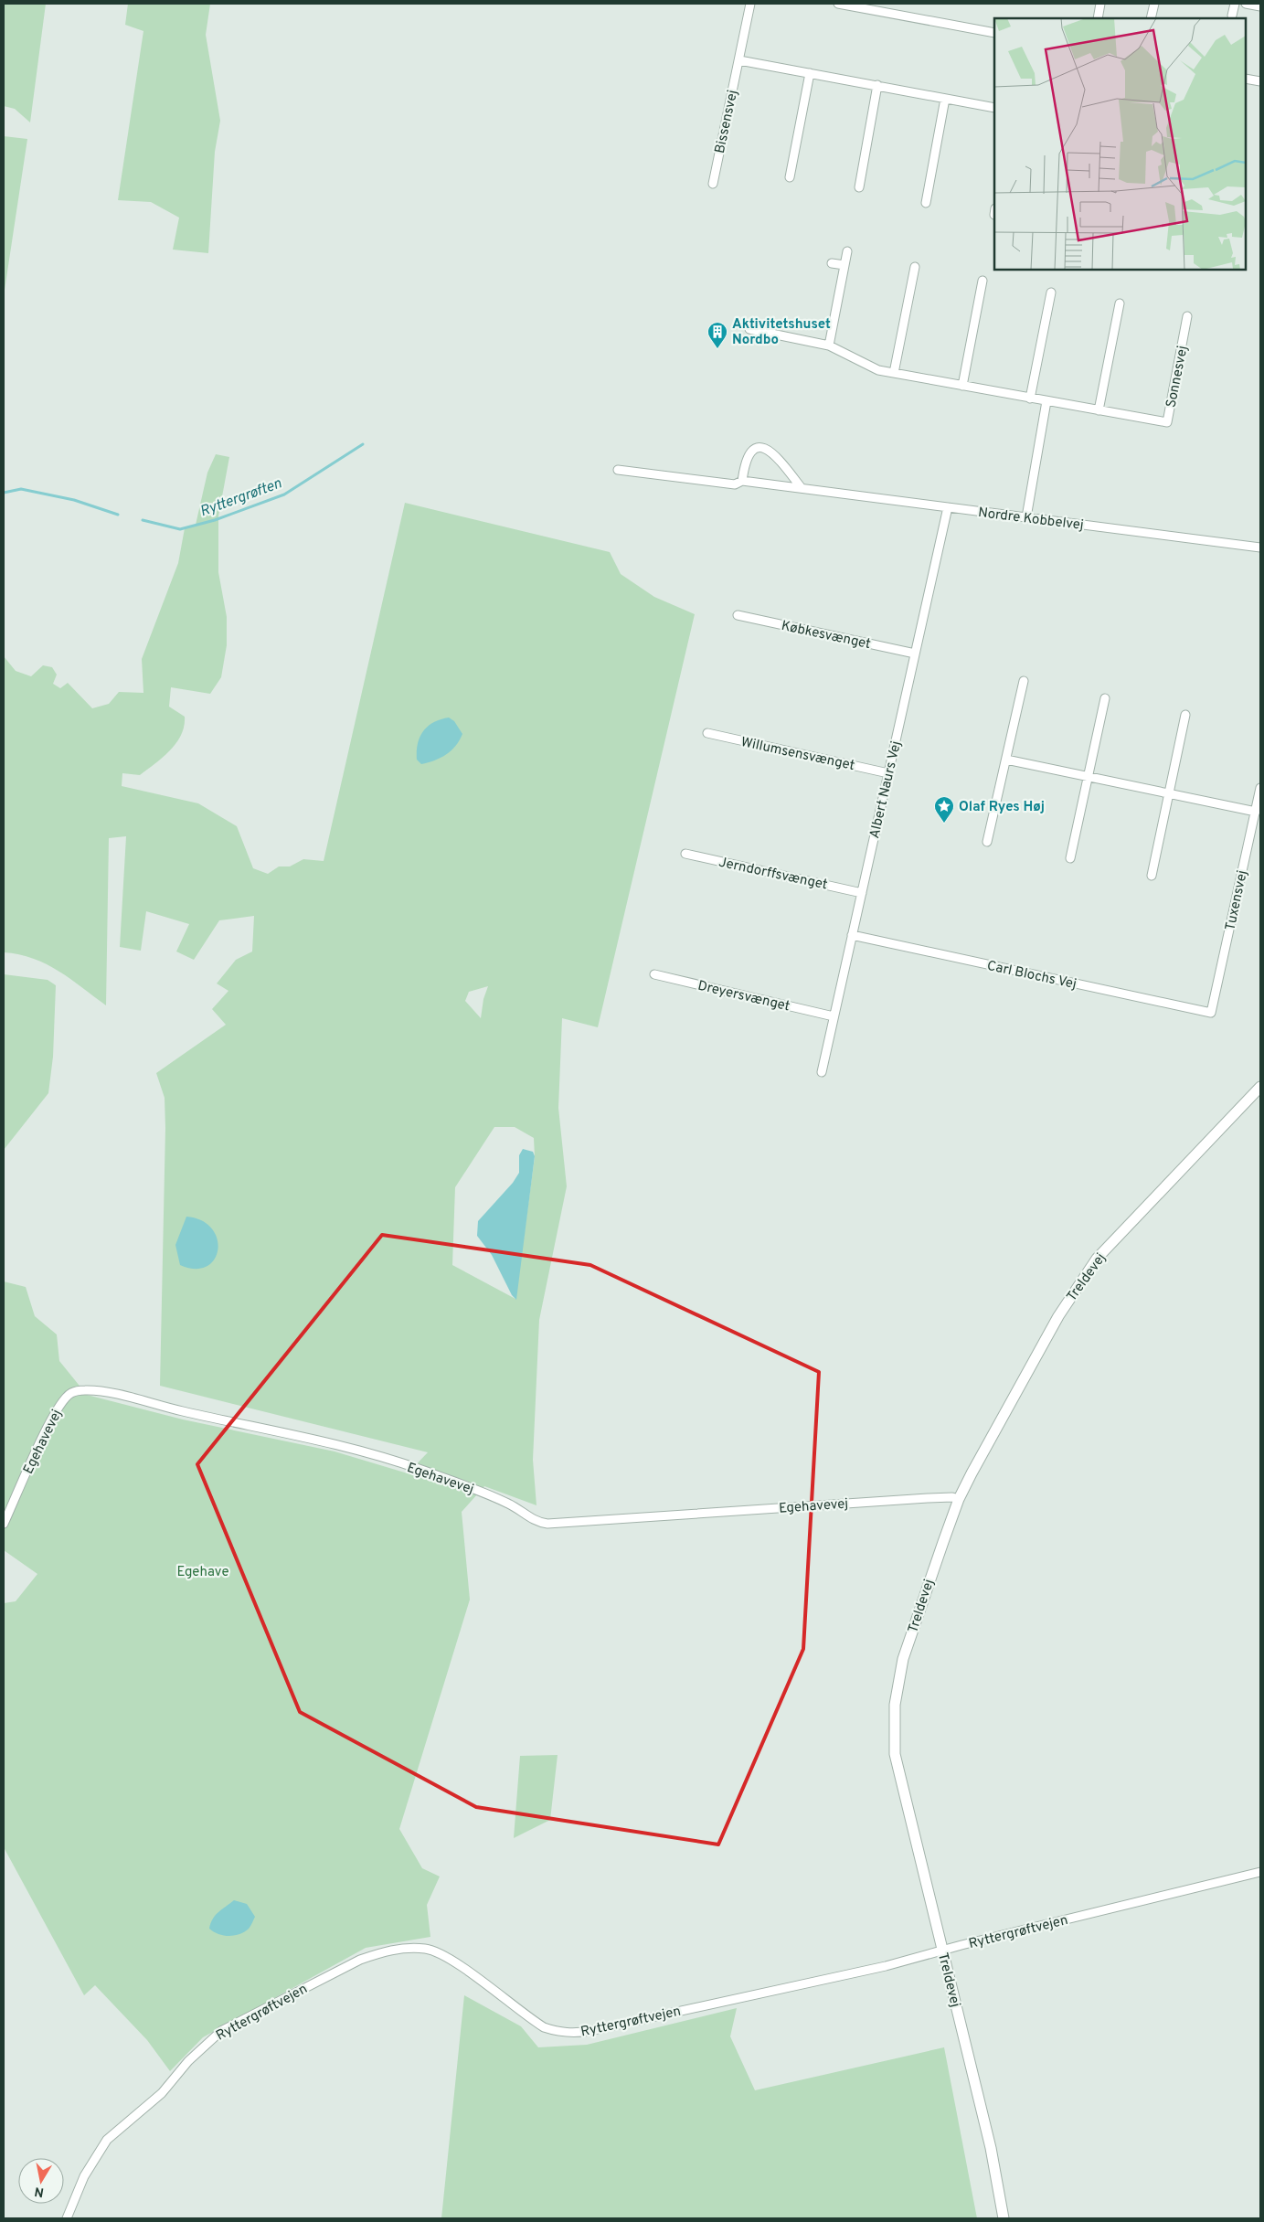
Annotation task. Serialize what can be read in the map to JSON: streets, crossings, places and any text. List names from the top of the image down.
{
  "streets": {
    "street": [
      "Bissensvej",
      "Sonnesvej",
      "Nordre Kobbelvej",
      "Købkesvænget",
      "Willumsensvænget",
      "Albert Naurs Vej",
      "Jerndorffsvænget",
      "Tuxensvej",
      "Carl Blochs Vej",
      "Dreyersvænget",
      "Treldevej",
      "Egehavevej",
      "Ryttergrøftvejen"
    ]
  },
  "crossings": [
    ["Nordre Kobbelvej", "Albert Naurs Vej"],
    ["Købkesvænget", "Albert Naurs Vej"],
    ["Willumsensvænget", "Albert Naurs Vej"],
    ["Albert Naurs Vej", "Jerndorffsvænget"],
    ["Albert Naurs Vej", "Carl Blochs Vej"],
    ["Albert Naurs Vej", "Dreyersvænget"],
    ["Tuxensvej", "Carl Blochs Vej"],
    ["Treldevej", "Egehavevej"],
    ["Treldevej", "Ryttergrøftvejen"]
  ],
  "water": ["Ryttergrøften"],
  "parks": ["Egehave"],
  "places": {
    "building": ["Aktivitetshuset Nordbo"],
    "place": ["Olaf Ryes Høj"]
  },
  "north": "bottom"
}
